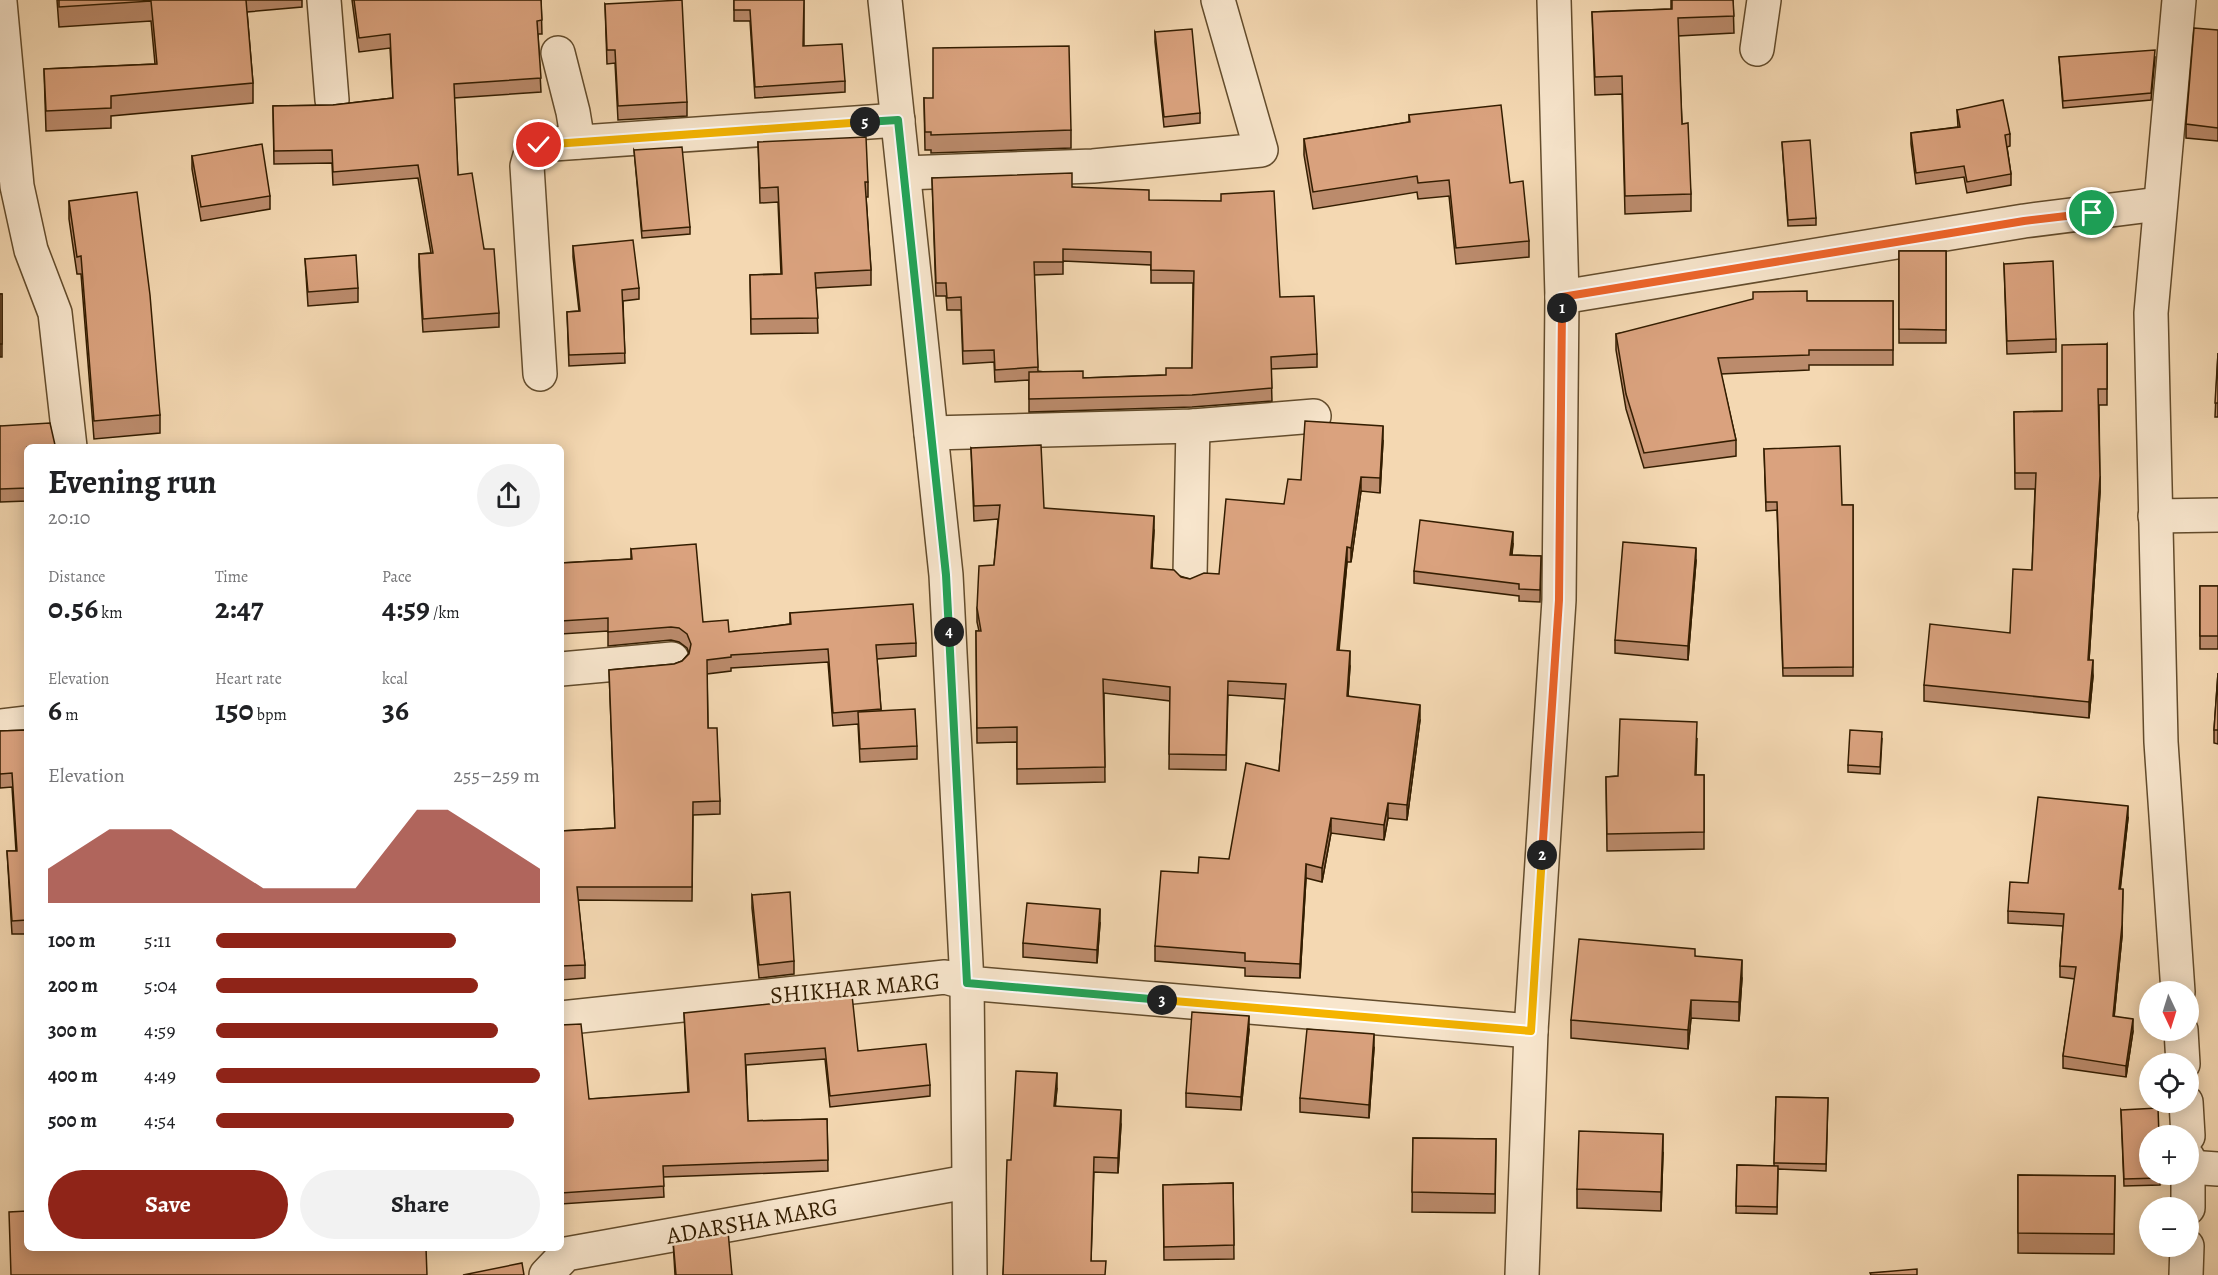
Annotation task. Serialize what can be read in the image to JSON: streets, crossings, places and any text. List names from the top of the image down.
{
  "streets": {
    "street": ["SHIKHAR MARG", "ADARSHA MARG"]
  },
  "crossings": [
    ["SHIKHAR MARG", "ADARSHA MARG"]
  ],
  "north": "bottom",
  "page": {
    "pins": [
      "5",
      "1",
      "4",
      "2",
      "3"
    ],
    "heading": ["Evening run", "20:10"],
    "stats": [
      ["Distance", "0.56 km"],
      ["Time", "2:47"],
      ["Pace", "4:59 /km"],
      ["Elevation", "6 m"],
      ["Heart rate", "150 bpm"],
      ["kcal", "36"]
    ],
    "chart": ["Elevation", "255–259 m"],
    "list": [
      {
        "name": "100 m",
        "note": "5:11"
      },
      {
        "name": "200 m",
        "note": "5:04"
      },
      {
        "name": "300 m",
        "note": "4:59"
      },
      {
        "name": "400 m",
        "note": "4:49"
      },
      {
        "name": "500 m",
        "note": "4:54"
      }
    ],
    "map_buttons": ["+", "−"],
    "buttons": ["Save", "Share"]
  }
}
